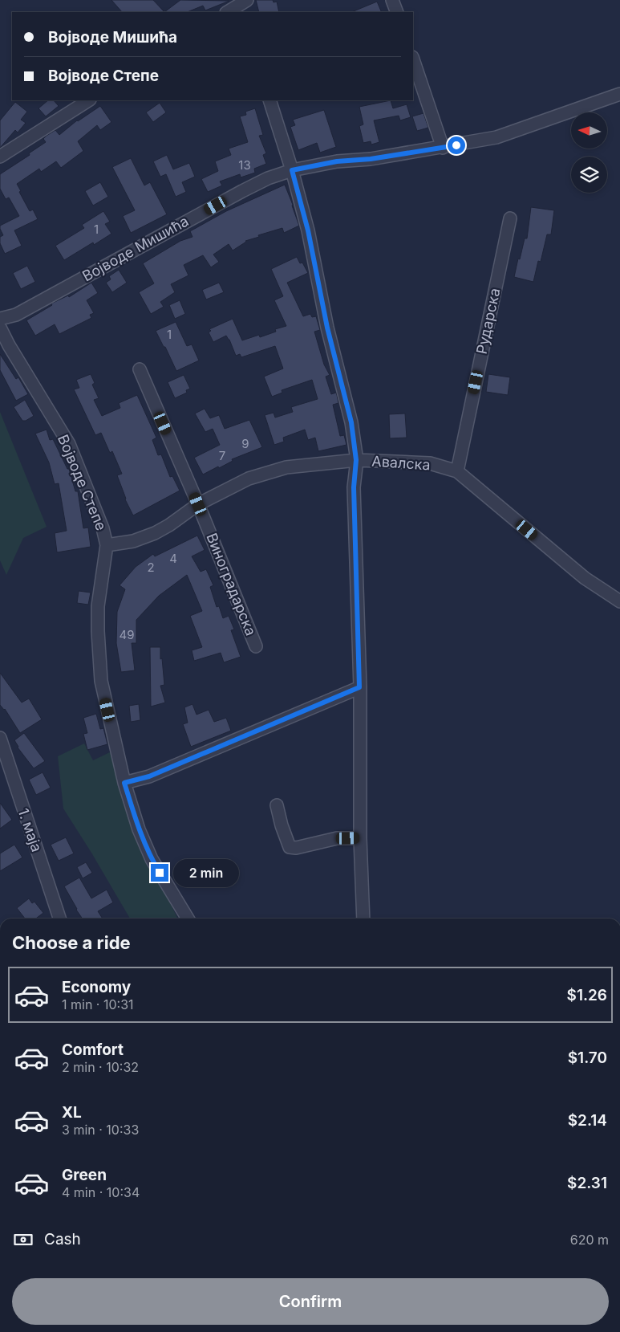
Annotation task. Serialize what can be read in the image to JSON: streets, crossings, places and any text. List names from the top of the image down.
{
  "streets": {
    "street": [
      "Војводе Мишића",
      "Рударска",
      "Авалска",
      "Војводе Степе",
      "Виноградарска",
      "1. маја"
    ]
  },
  "crossings": [
    ["Рударска", "Авалска"],
    ["Авалска", "Војводе Степе"],
    ["Авалска", "Виноградарска"]
  ],
  "house_numbers": [
    "13",
    "1",
    "1",
    "9",
    "7",
    "4",
    "2",
    "49"
  ],
  "north": "left",
  "page": {
    "banner": ["Војводе Мишића", "Војводе Степе"],
    "bubble": "2 min",
    "heading": "Choose a ride",
    "list": [
      {
        "name": "Economy",
        "note": "1 min · 10:31",
        "value": "$1.26"
      },
      {
        "name": "Comfort",
        "note": "2 min · 10:32",
        "value": "$1.70"
      },
      {
        "name": "XL",
        "note": "3 min · 10:33",
        "value": "$2.14"
      },
      {
        "name": "Green",
        "note": "4 min · 10:34",
        "value": "$2.31"
      }
    ],
    "pay": ["Cash", "620 m"],
    "buttons": "Confirm"
  }
}
